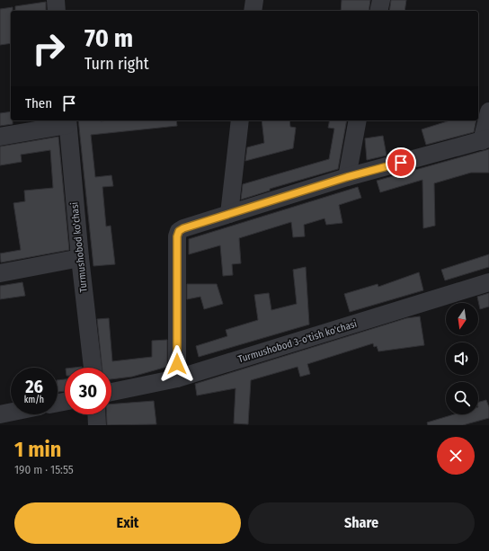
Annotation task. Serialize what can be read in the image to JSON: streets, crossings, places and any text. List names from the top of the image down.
{
  "streets": {
    "street": ["Turmushobod ko'chasi", "Turmushobod 3-o'tish ko'chasi"]
  },
  "north": "bottom",
  "page": {
    "turn": ["70 m", "Turn right"],
    "then": "Then",
    "speed": "26 km/h",
    "limit": "30",
    "heading": ["1 min", "190 m · 15:55"],
    "buttons": ["Exit", "Share"]
  }
}
